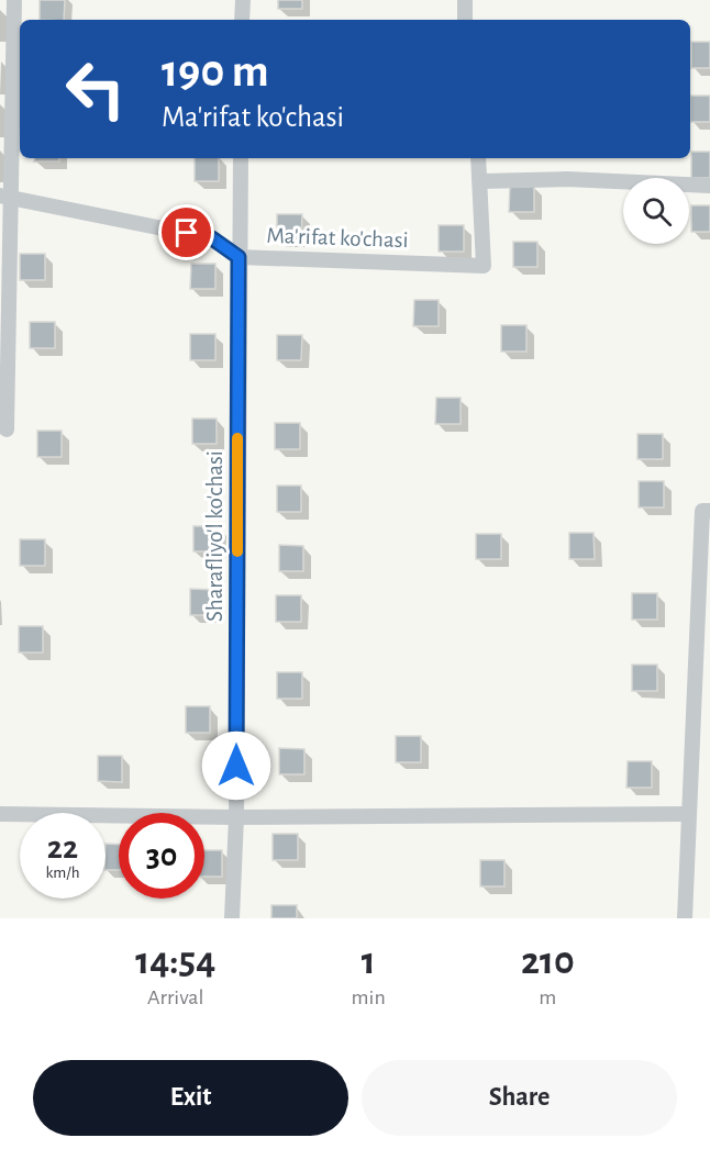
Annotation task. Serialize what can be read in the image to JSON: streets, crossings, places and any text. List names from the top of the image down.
{
  "streets": {
    "street": ["Ma'rifat ko'chasi", "Sharafliyo'l ko'chasi"]
  },
  "crossings": [
    ["Ma'rifat ko'chasi", "Sharafliyo'l ko'chasi"]
  ],
  "page": {
    "turn": ["190 m", "Ma'rifat ko'chasi"],
    "speed": "22 km/h",
    "limit": "30",
    "eta": [
      "14:54",
      "Arrival",
      "1",
      "min",
      "210",
      "m"
    ],
    "buttons": ["Exit", "Share"]
  }
}
